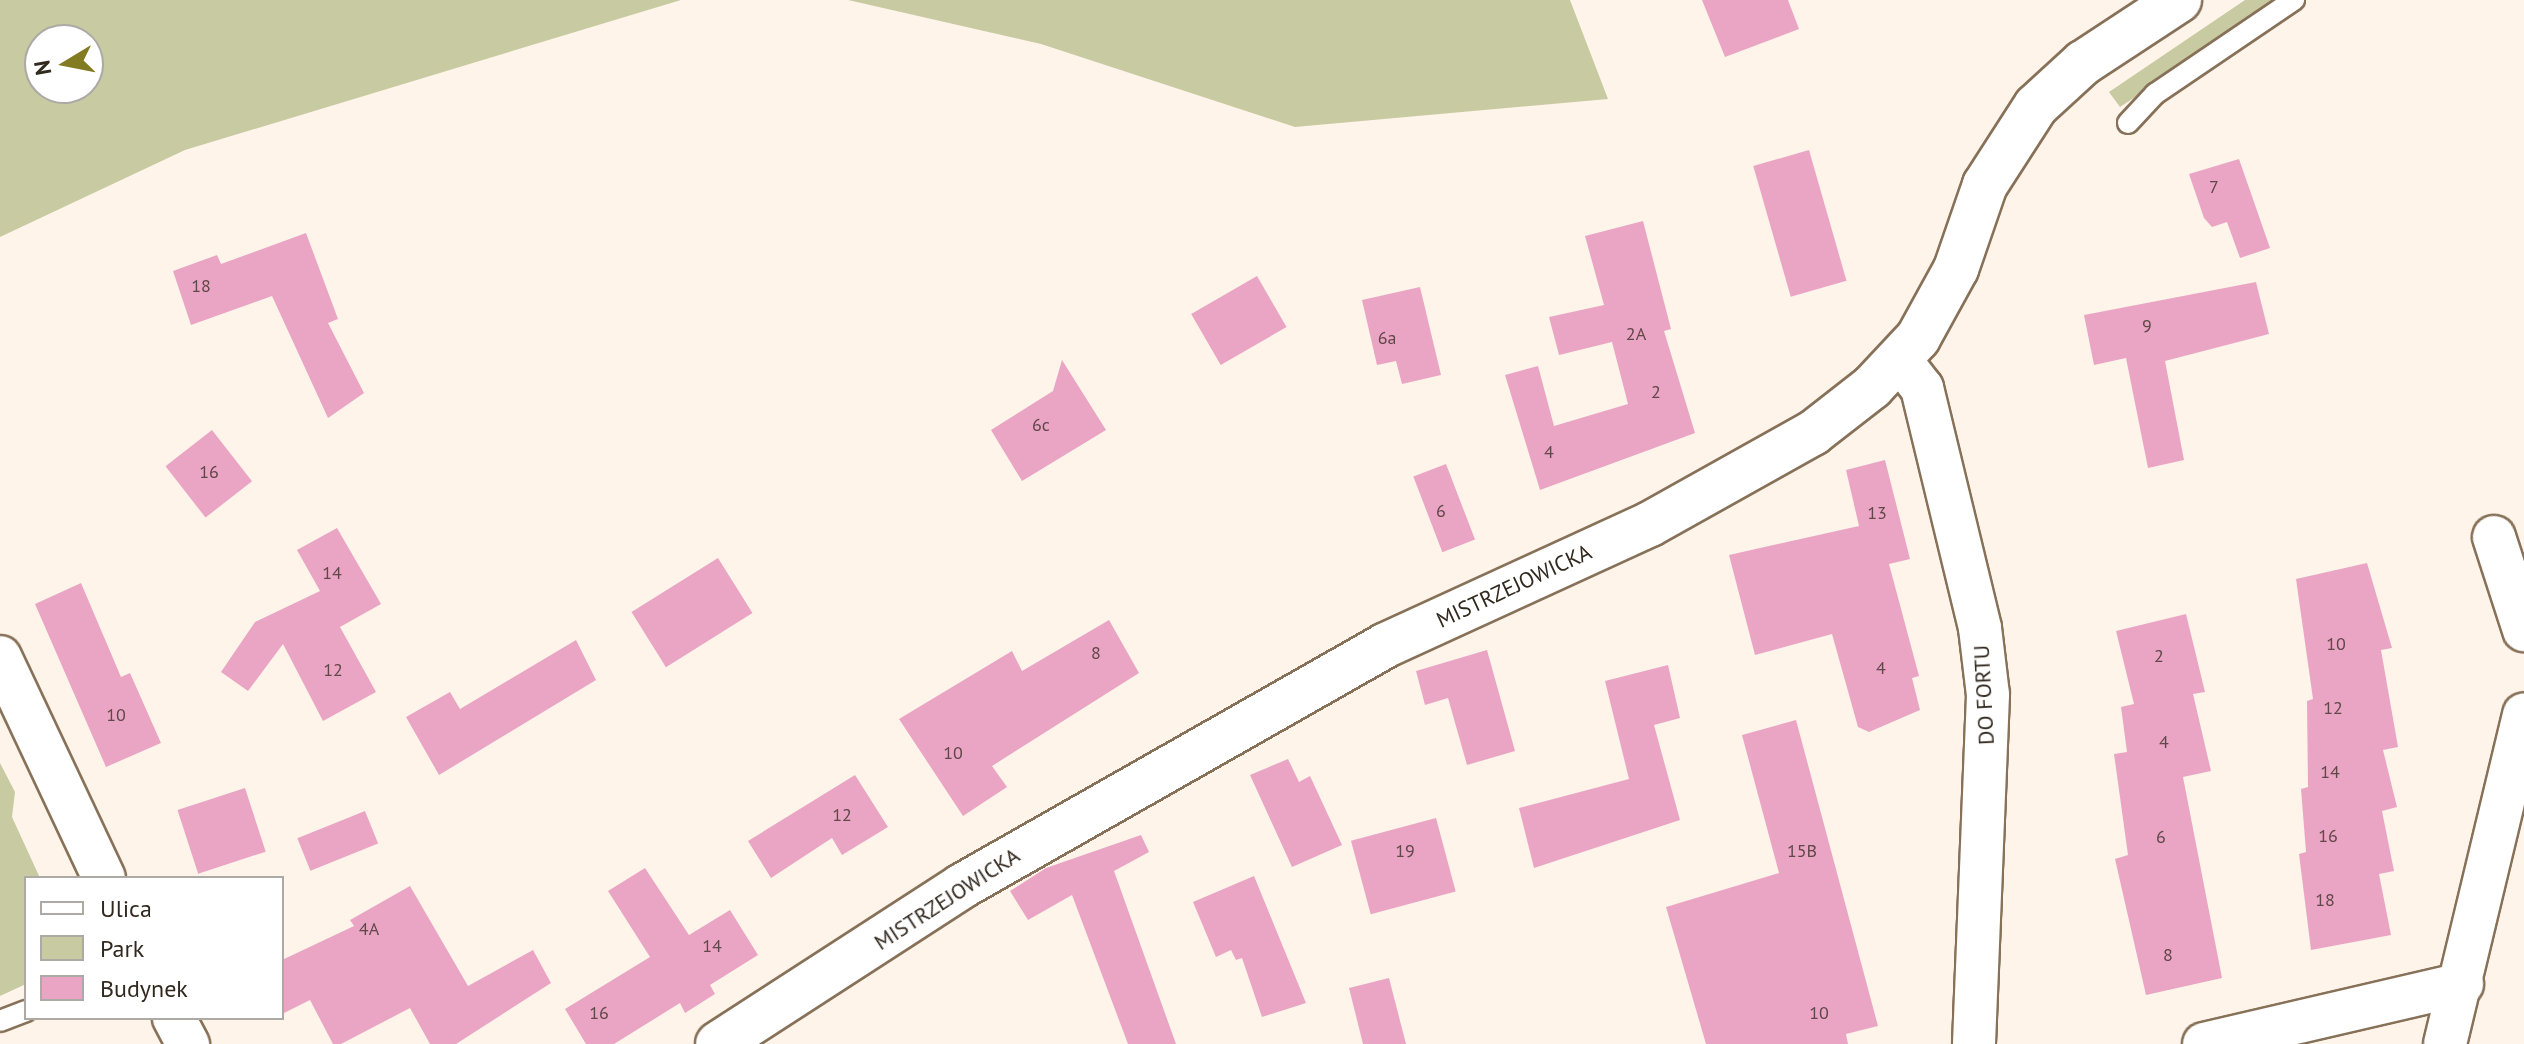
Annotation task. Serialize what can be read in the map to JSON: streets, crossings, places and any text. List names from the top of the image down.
{
  "streets": {
    "street": ["MISTRZEJOWICKA", "DO FORTU"]
  },
  "crossings": [
    ["MISTRZEJOWICKA", "DO FORTU"]
  ],
  "house_numbers": [
    "7",
    "18",
    "9",
    "2A",
    "6a",
    "2",
    "6c",
    "4",
    "16",
    "6",
    "13",
    "14",
    "10",
    "8",
    "2",
    "4",
    "12",
    "12",
    "10",
    "4",
    "10",
    "14",
    "12",
    "16",
    "6",
    "19",
    "15B",
    "18",
    "4A",
    "14",
    "8",
    "16",
    "10"
  ],
  "legend": ["Ulica", "Park", "Budynek"],
  "north": "left"
}
